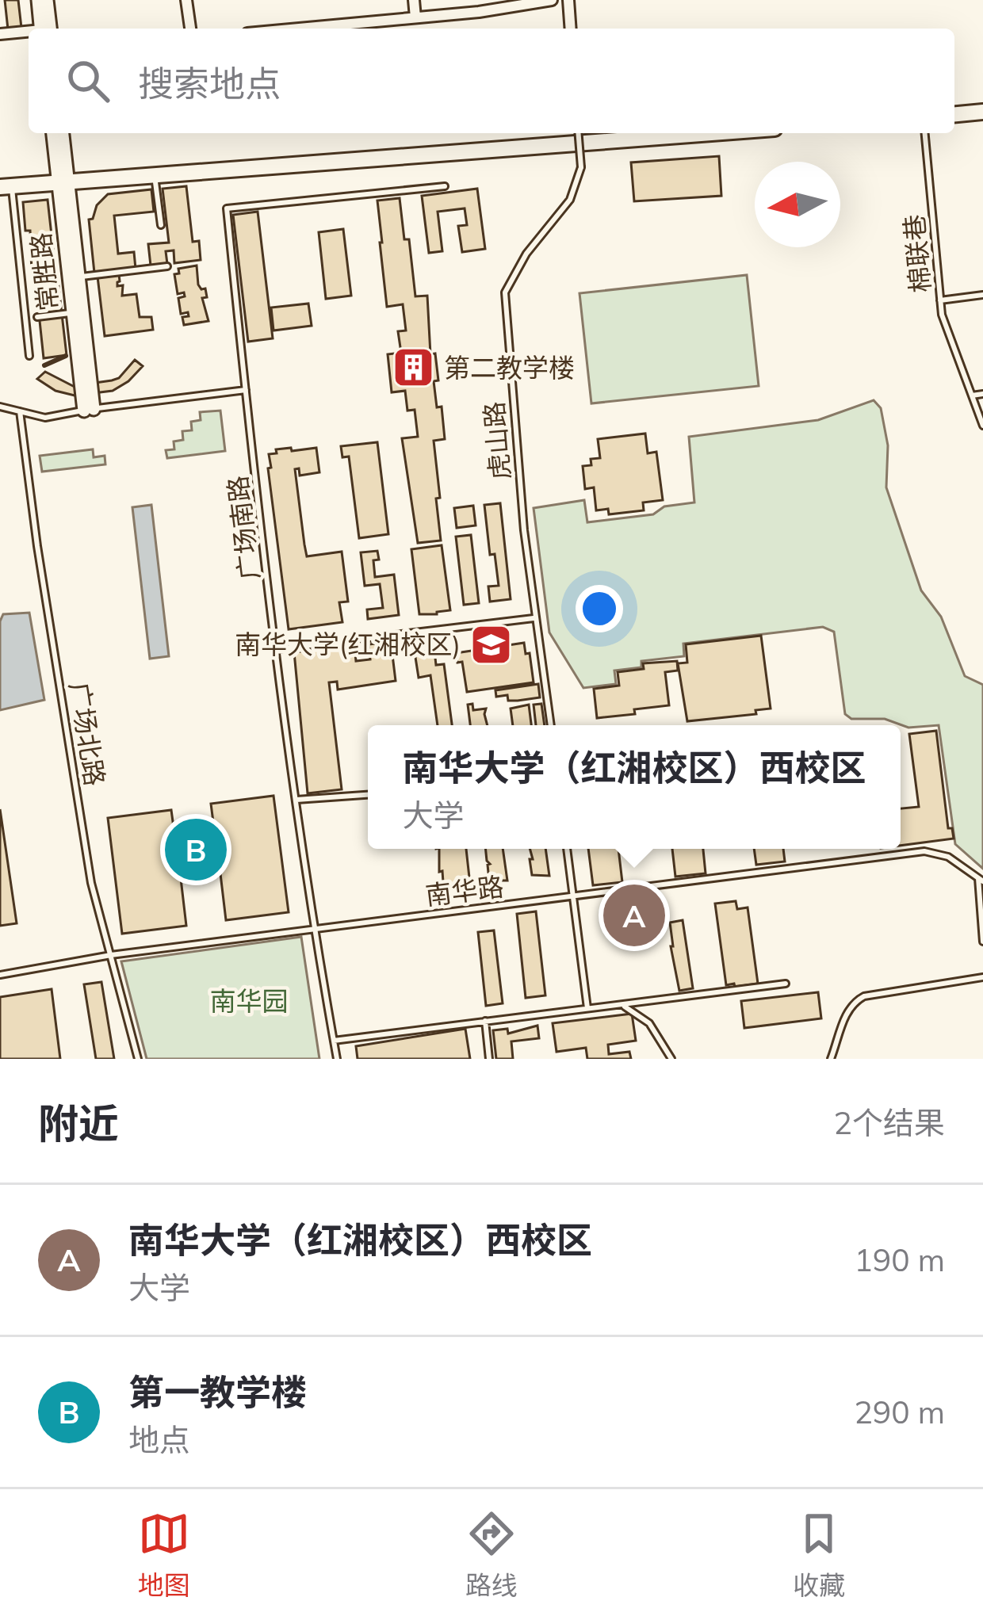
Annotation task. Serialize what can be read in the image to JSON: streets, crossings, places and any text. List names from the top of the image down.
{
  "streets": {
    "street": ["常胜路"],
    "lane": [
      "棉联巷",
      "虎山路",
      "广场南路",
      "广场北路",
      "南华路"
    ]
  },
  "crossings": [
    ["广场南路", "南华路"],
    ["广场北路", "南华路"]
  ],
  "parks": ["南华园"],
  "places": {
    "building": ["第二教学楼"],
    "school or university": ["南华大学(红湘校区)"]
  },
  "north": "left",
  "page": {
    "search": "搜索地点",
    "popup": ["南华大学（红湘校区）西校区", "大学"],
    "pins": ["B", "A"],
    "heading": ["附近", "2个结果"],
    "list": [
      {
        "mark": "A",
        "name": "南华大学（红湘校区）西校区",
        "note": "大学",
        "value": "190 m"
      },
      {
        "mark": "B",
        "name": "第一教学楼",
        "note": "地点",
        "value": "290 m"
      }
    ],
    "nav": ["地图", "路线", "收藏"]
  }
}
